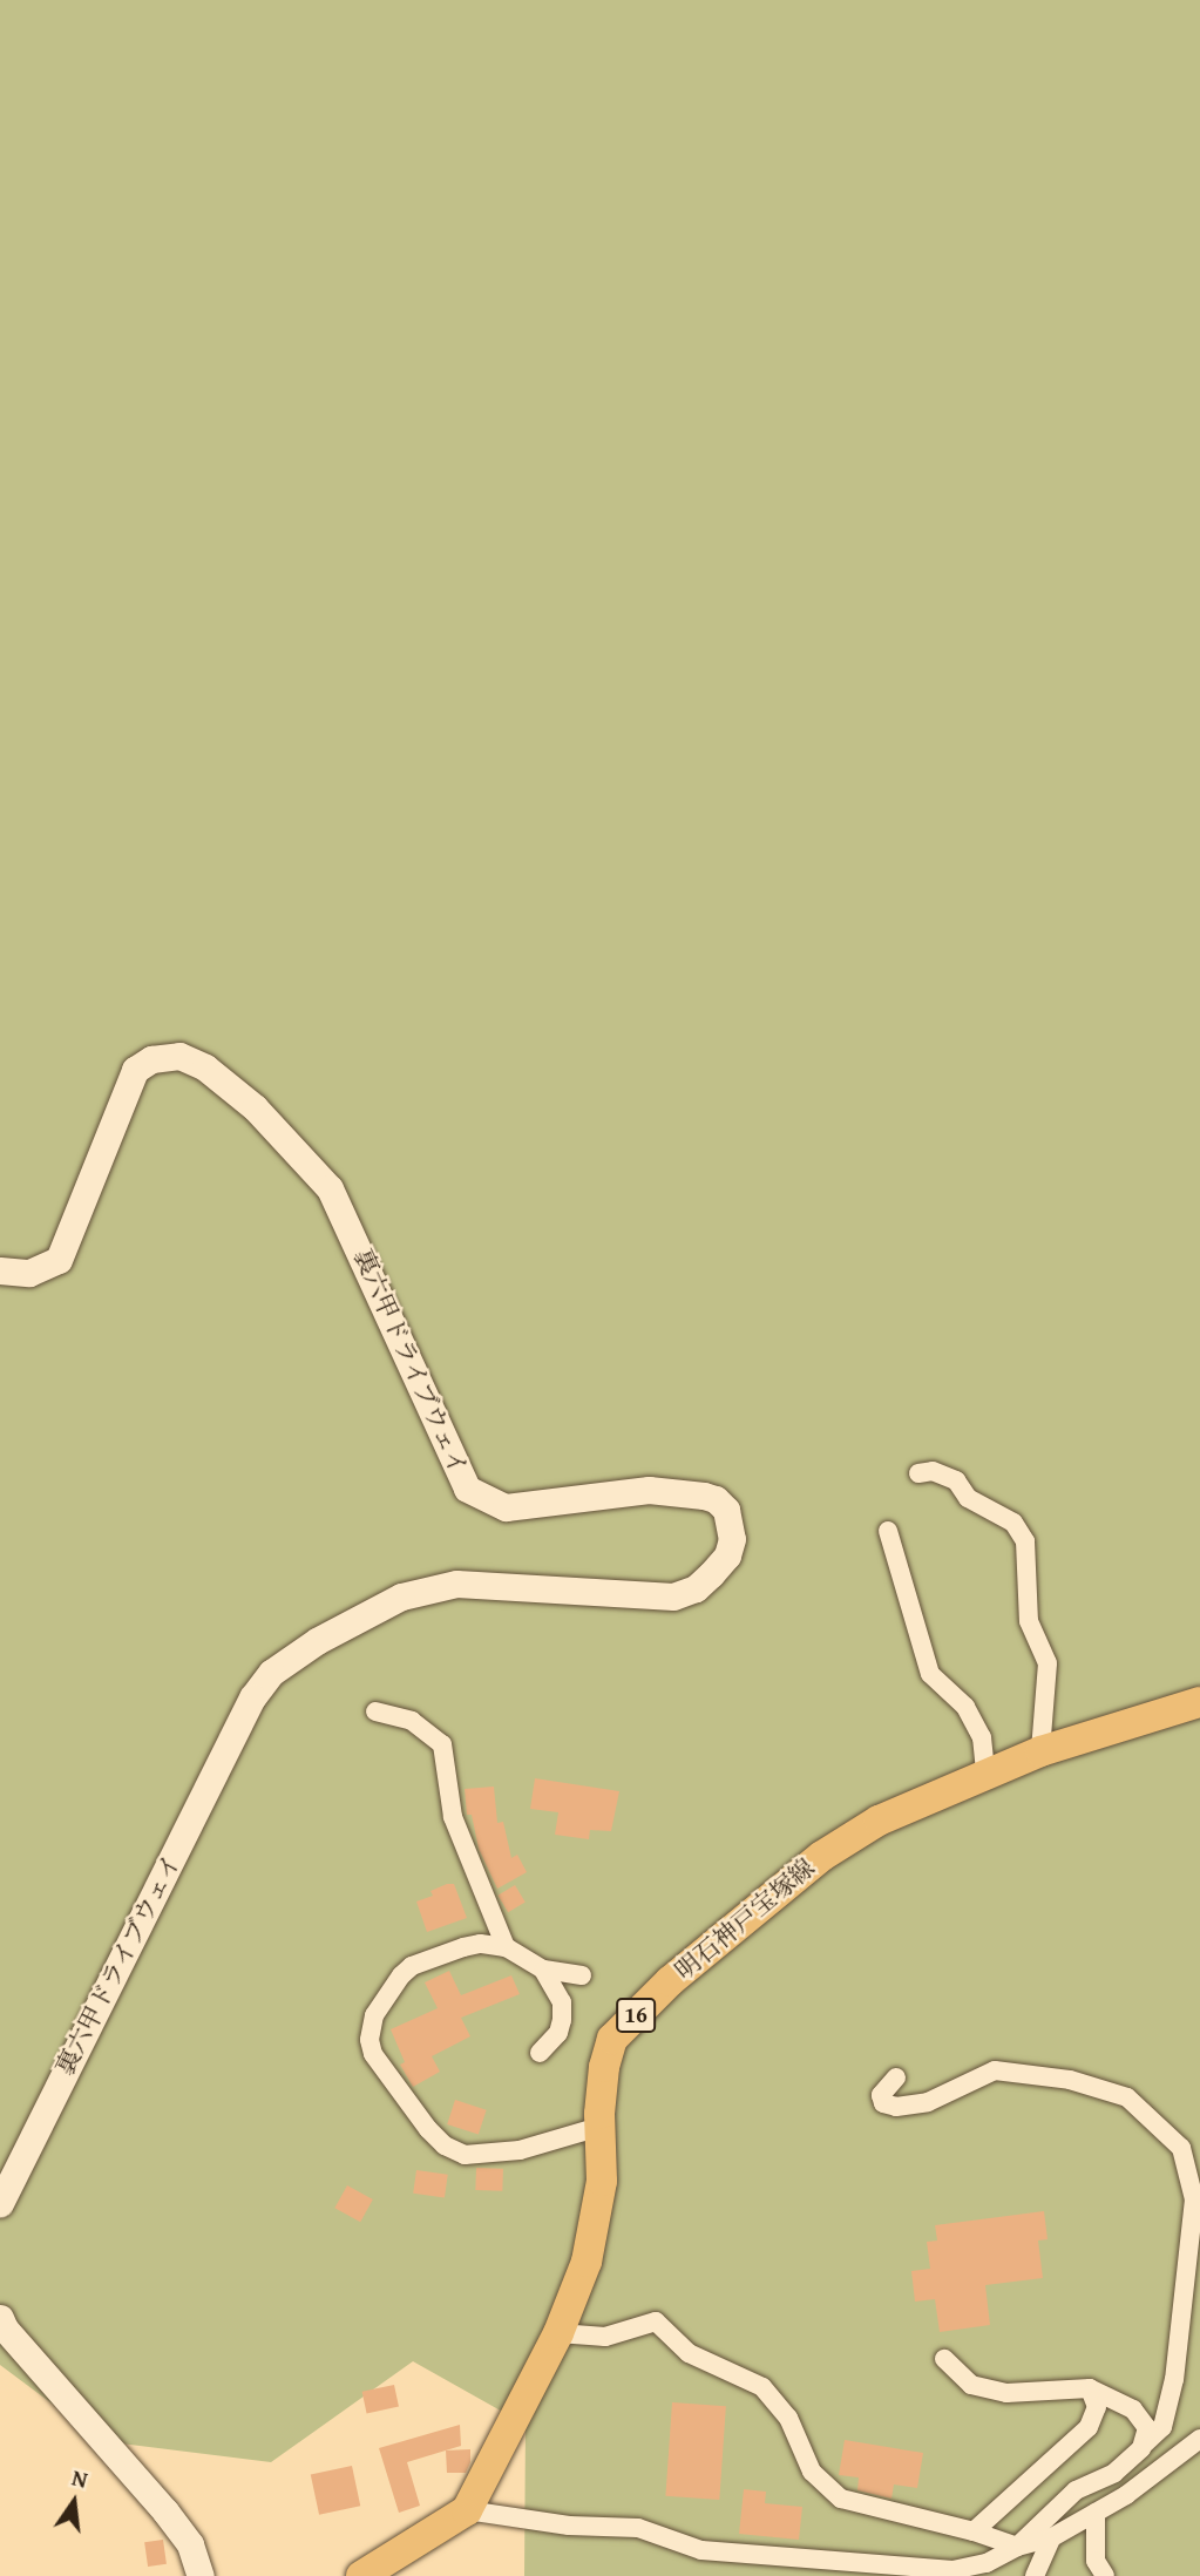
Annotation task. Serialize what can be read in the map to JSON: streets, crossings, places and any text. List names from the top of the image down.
{
  "streets": {
    "main road": ["明石神戸宝塚線", "16"],
    "street": ["裏六甲ドライブウェイ"]
  },
  "north": "top"
}
